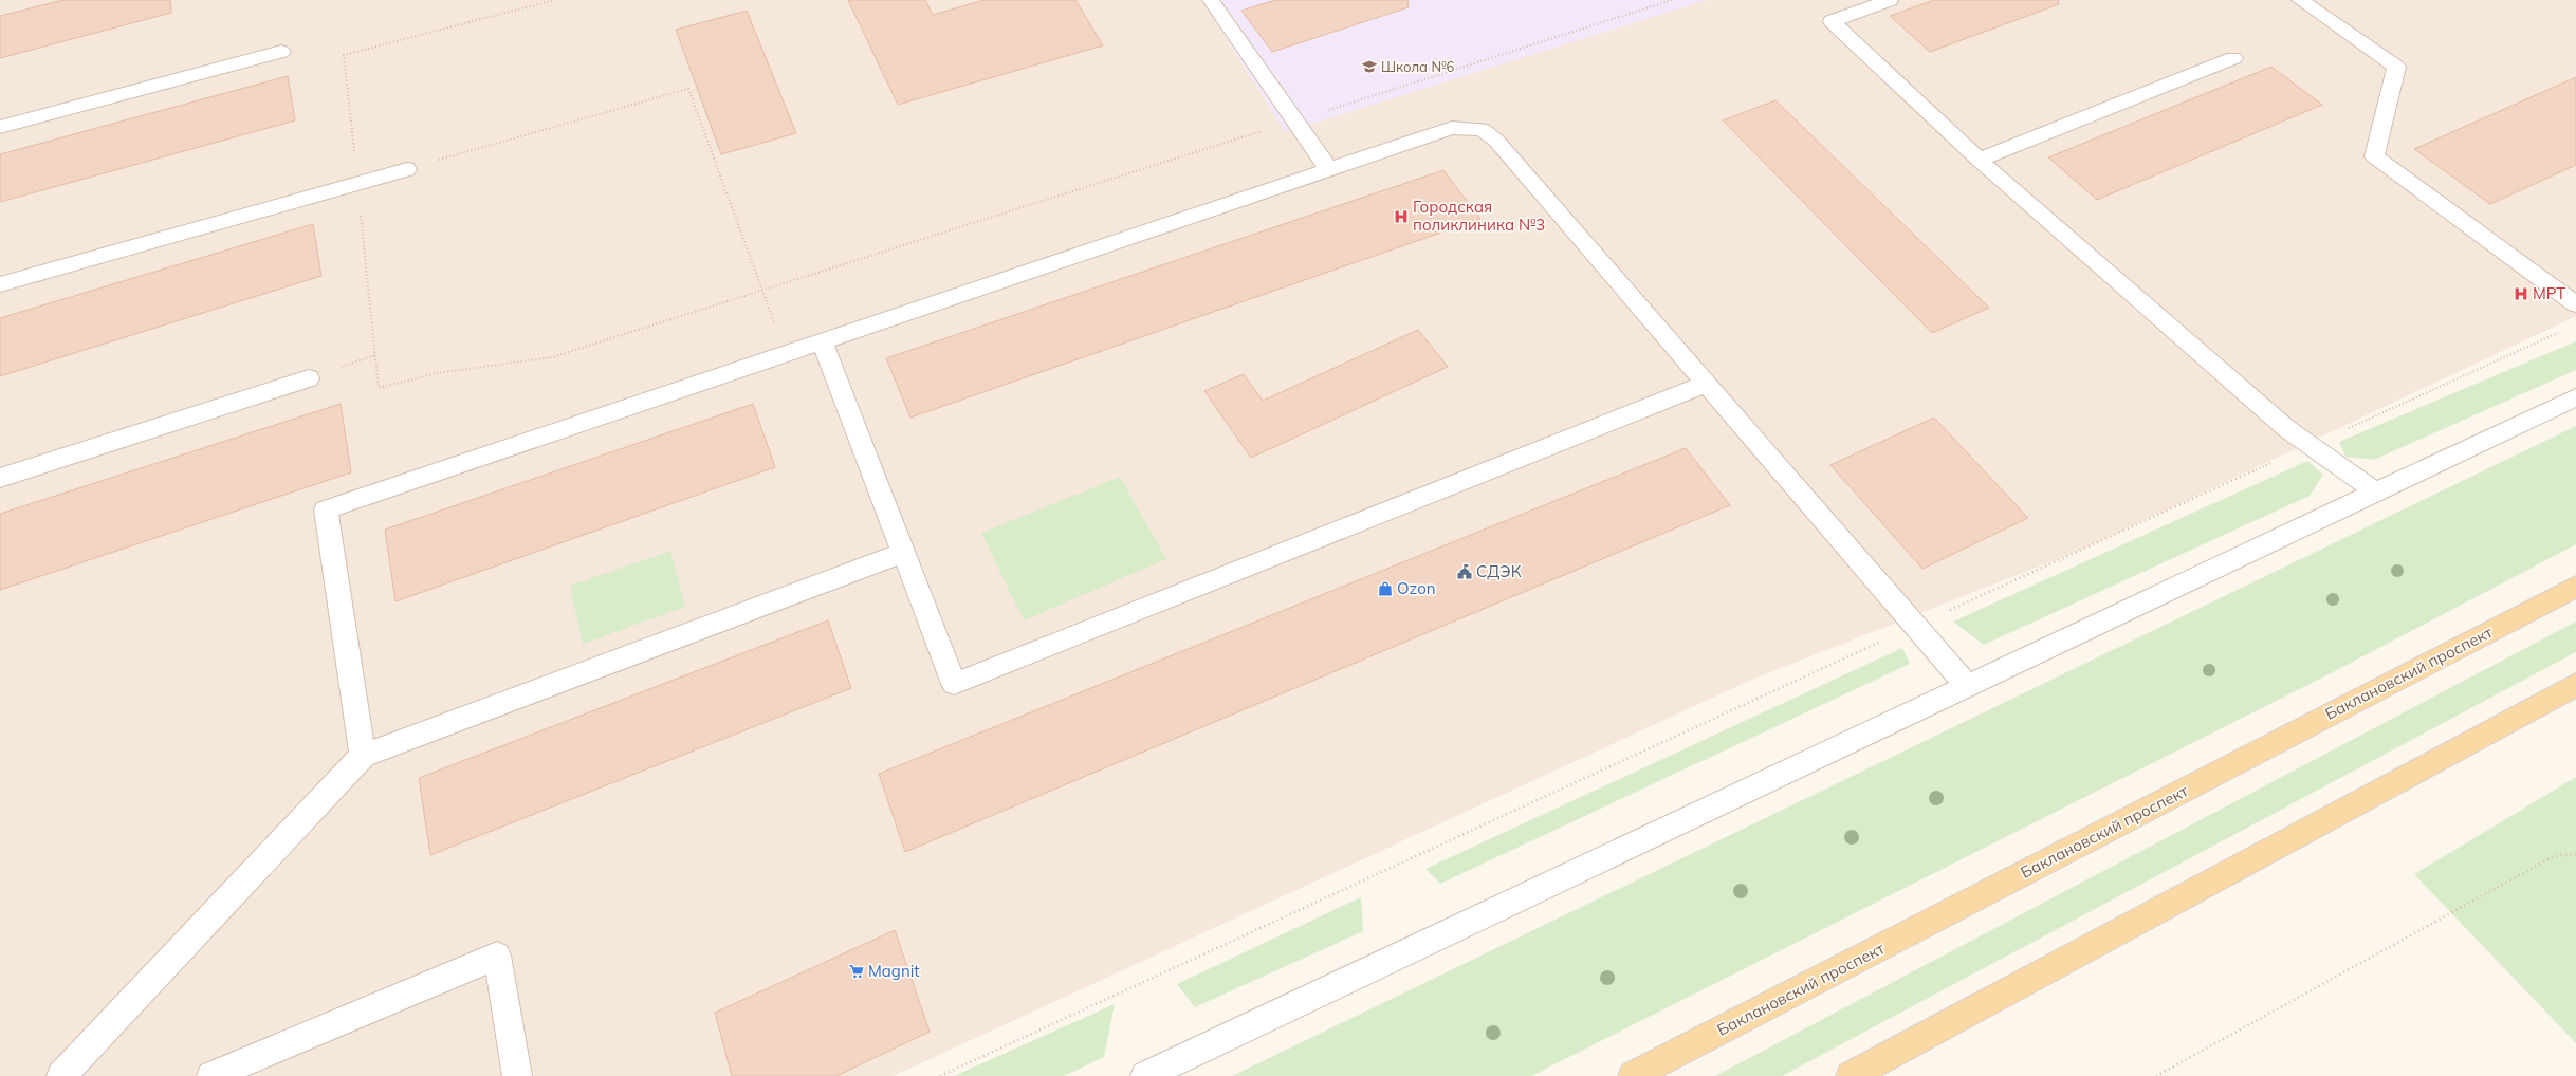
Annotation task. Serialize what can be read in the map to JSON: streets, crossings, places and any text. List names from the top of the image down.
{
  "streets": {
    "main road": ["Баклановский проспект"]
  },
  "places": {
    "school or university": ["Школа №6"],
    "hospital": ["Городская поликлиника №3", "МРТ"],
    "public building": ["СДЭК"],
    "shop": ["Ozon"],
    "supermarket": ["Magnit"]
  }
}
